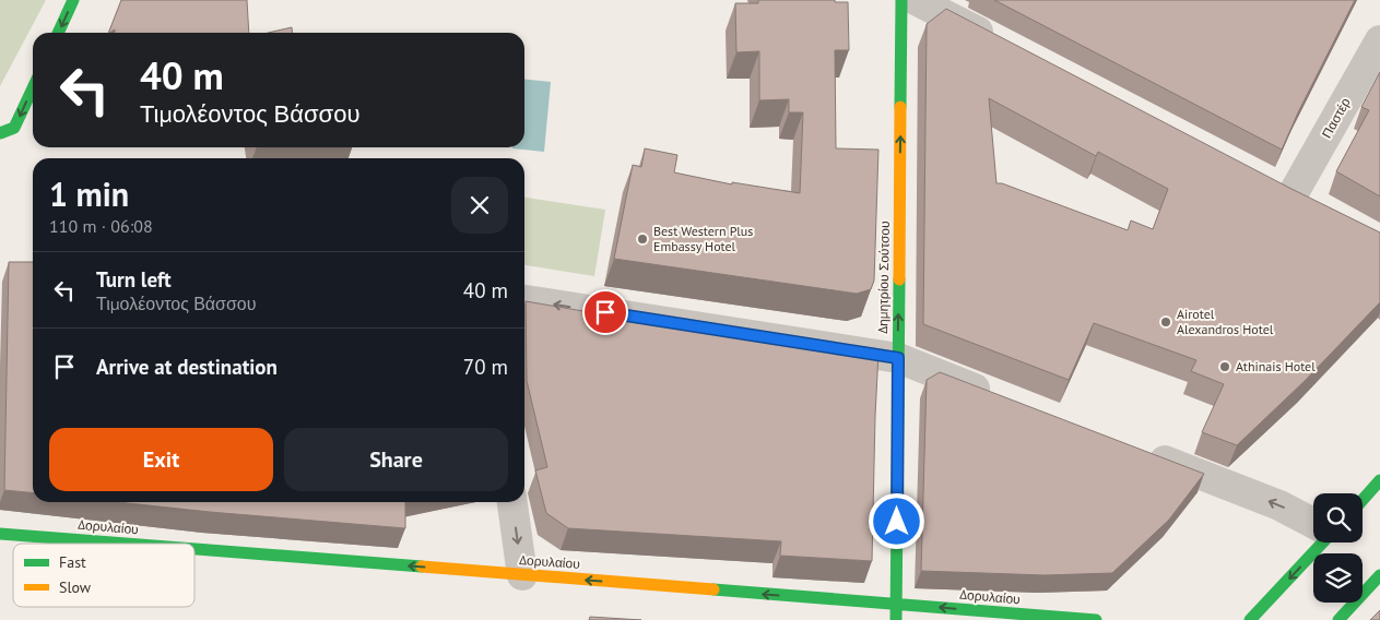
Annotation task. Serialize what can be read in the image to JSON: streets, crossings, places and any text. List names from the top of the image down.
{
  "streets": {
    "street": ["Παστέρ", "Δημητρίου Σούτσου", "Δορυλαίου"]
  },
  "crossings": [
    ["Δημητρίου Σούτσου", "Δορυλαίου"]
  ],
  "one_way": ["Δημητρίου Σούτσου", "Δορυλαίου"],
  "places": ["Best Western Plus Embassy Hotel", "Airotel Alexandros Hotel", "Athinais Hotel"],
  "legend": ["Fast", "Slow"],
  "page": {
    "turn": ["40 m", "Τιμολέοντος Βάσσου"],
    "heading": ["1 min", "110 m · 06:08"],
    "list": [
      {
        "name": "Turn left",
        "note": "Τιμολέοντος Βάσσου",
        "value": "40 m"
      },
      {
        "name": "Arrive at destination",
        "value": "70 m"
      }
    ],
    "buttons": ["Exit", "Share"]
  }
}
